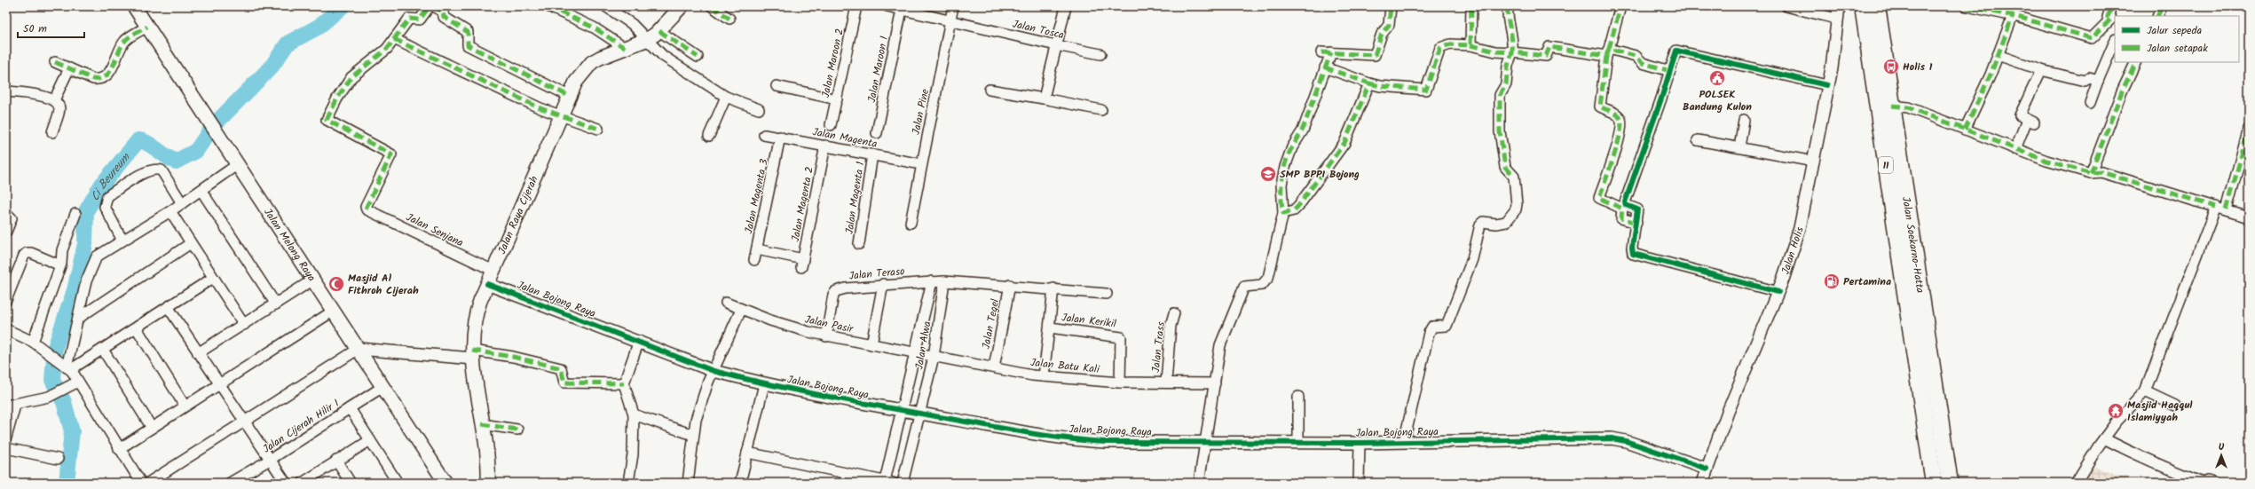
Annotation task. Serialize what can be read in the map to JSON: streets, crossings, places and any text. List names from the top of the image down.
{
  "streets": {
    "highway": ["11", "Jalan Soekarno-Hatta"],
    "main road": ["Jalan Raya Cijerah", "Jalan Melong Raya"],
    "street": [
      "Jalan Tosca",
      "Jalan Maroon 2",
      "Jalan Maroon 1",
      "Jalan Pine",
      "Jalan Magenta",
      "Jalan Magenta 3",
      "Jalan Magenta 1",
      "Jalan Magenta 2",
      "Jalan Senjana",
      "Jalan Holis",
      "Jalan Teraso",
      "Jalan Bojong Raya",
      "Jalan Kerikil",
      "Jalan Pasir",
      "Jalan Tegel",
      "Jalan Alwa",
      "Jalan Trass",
      "Jalan Batu Kali",
      "Jalan Cijerah Hilir I"
    ]
  },
  "crossings": [
    ["Jalan Tosca", "Jalan Maroon 1"],
    ["Jalan Tosca", "Jalan Pine"],
    ["Jalan Pine", "Jalan Magenta"],
    ["Jalan Magenta", "Jalan Magenta 3"],
    ["Jalan Magenta", "Jalan Magenta 1"],
    ["Jalan Magenta", "Jalan Magenta 2"],
    ["Jalan Magenta 3", "Jalan Magenta 2"],
    ["Jalan Raya Cijerah", "Jalan Senjana"],
    ["Jalan Raya Cijerah", "Jalan Bojong Raya"],
    ["Jalan Melong Raya", "Jalan Cijerah Hilir I"],
    ["Jalan Holis", "Jalan Bojong Raya"],
    ["Jalan Teraso", "Jalan Pasir"],
    ["Jalan Teraso", "Jalan Tegel"],
    ["Jalan Teraso", "Jalan Alwa"],
    ["Jalan Bojong Raya", "Jalan Alwa"],
    ["Jalan Kerikil", "Jalan Batu Kali"],
    ["Jalan Pasir", "Jalan Alwa"],
    ["Jalan Pasir", "Jalan Batu Kali"],
    ["Jalan Tegel", "Jalan Batu Kali"],
    ["Jalan Alwa", "Jalan Batu Kali"],
    ["Jalan Trass", "Jalan Batu Kali"]
  ],
  "water": ["Ci Beureum"],
  "places": {
    "bus stop": ["Holis 1"],
    "public building": ["POLSEK Bandung Kulon"],
    "school or university": ["SMP BPPI Bojong"],
    "fuel station": ["Pertamina"],
    "mosque": ["Masjid Al Fithroh Cijerah"],
    "temple": ["Masjid Haqqul Islamiyyah"]
  },
  "legend": ["Jalur sepeda", "Jalan setapak"],
  "scale_bar": "50 m",
  "north": "top"
}
